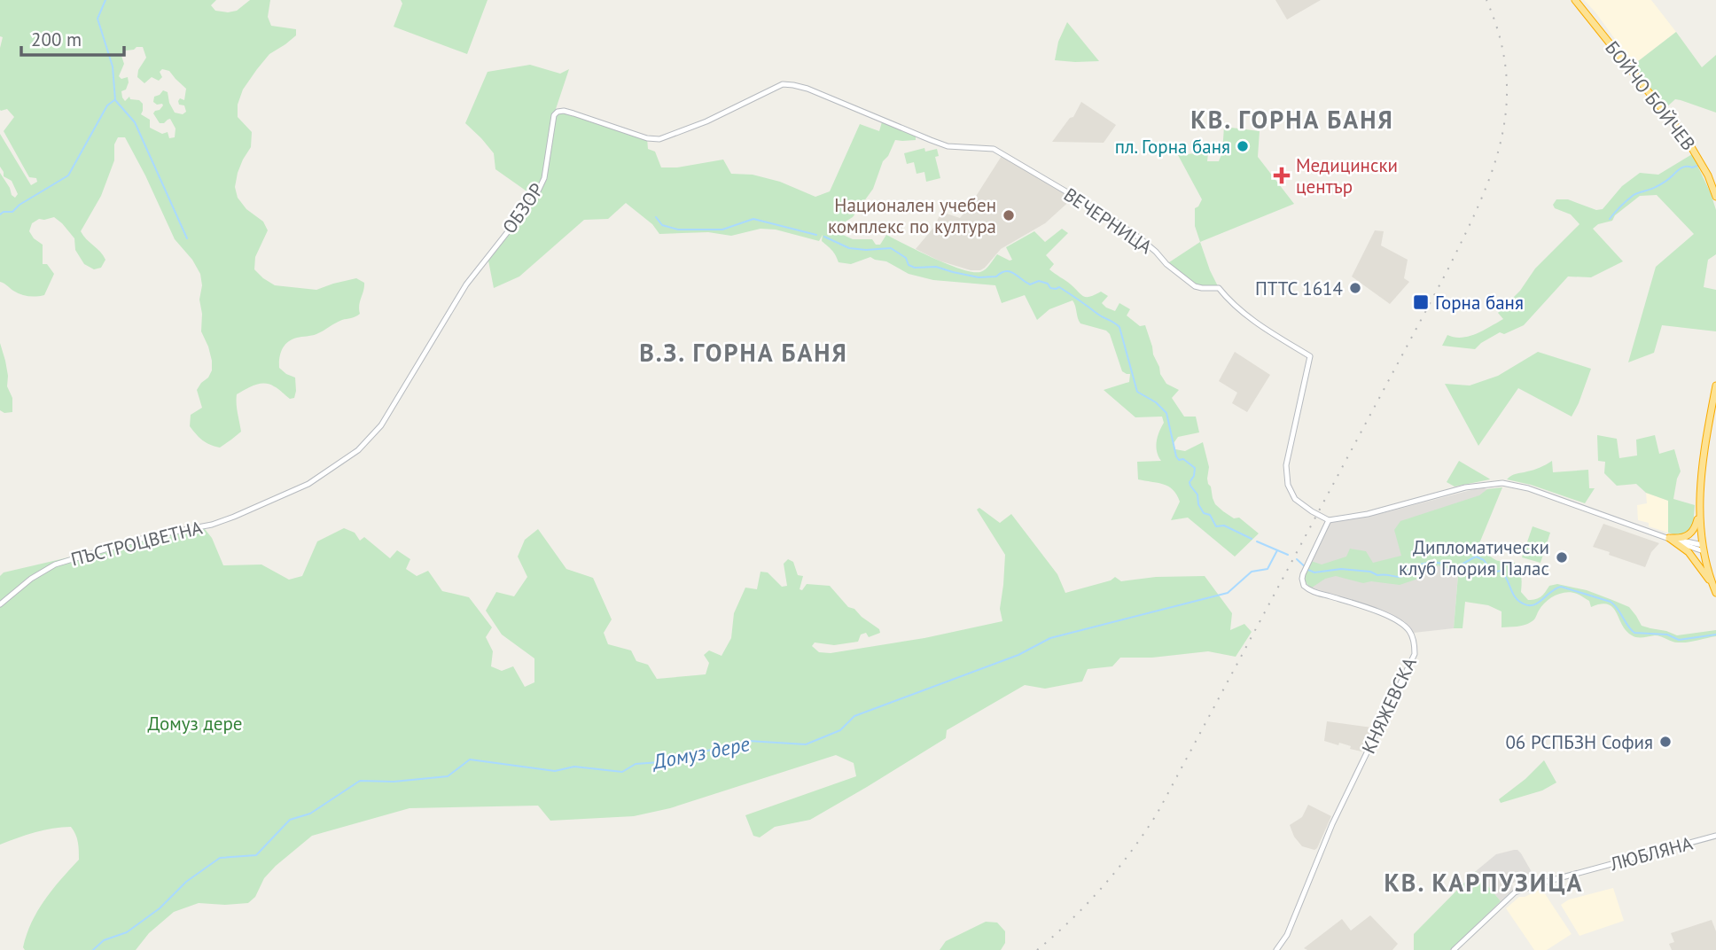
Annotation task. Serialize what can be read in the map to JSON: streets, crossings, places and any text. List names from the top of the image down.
{
  "streets": {
    "highway": ["БОЙЧО БОЙЧЕВ"],
    "street": [
      "ОБЗОР",
      "ВЕЧЕРНИЦА",
      "ПЪСТРОЦВЕТНА",
      "КНЯЖЕВСКА",
      "ЛЮБЛЯНА"
    ]
  },
  "crossings": [
    ["ОБЗОР", "ВЕЧЕРНИЦА"],
    ["ОБЗОР", "ПЪСТРОЦВЕТНА"],
    ["ВЕЧЕРНИЦА", "КНЯЖЕВСКА"]
  ],
  "districts": ["КВ. ГОРНА БАНЯ", "В.З. ГОРНА БАНЯ", "КВ. КАРПУЗИЦА"],
  "water": ["Домуз дере"],
  "parks": ["Домуз дере"],
  "places": {
    "other": [
      "пл. Горна баня",
      "Национален учебен комплекс по култура",
      "ПТТС 1614",
      "Дипломатически клуб Глория Палас",
      "06 РСПБЗН София"
    ],
    "health": ["Медицински център"],
    "transit": ["Горна баня"]
  },
  "scale_bar": "200 m"
}
